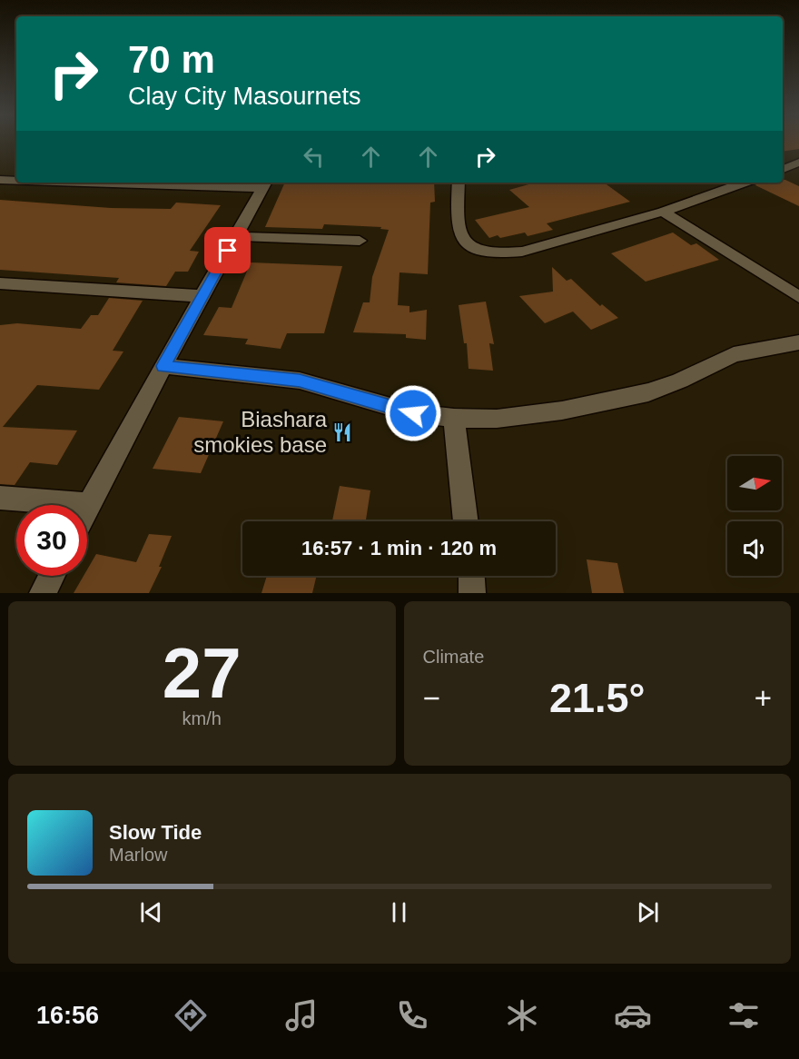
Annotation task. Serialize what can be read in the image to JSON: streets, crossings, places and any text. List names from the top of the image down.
{
  "places": {
    "restaurant": ["Biashara smokies base"]
  },
  "north": "right",
  "page": {
    "turn": ["70 m", "Clay City Masournets"],
    "limit": "30",
    "trip": "16:57 · 1 min · 120 m",
    "tile": [
      ["27", "km/h"],
      "Climate"
    ],
    "heat": ["−", "21.5°", "+"],
    "song": ["Slow Tide", "Marlow"],
    "tabs": "16:56"
  }
}
